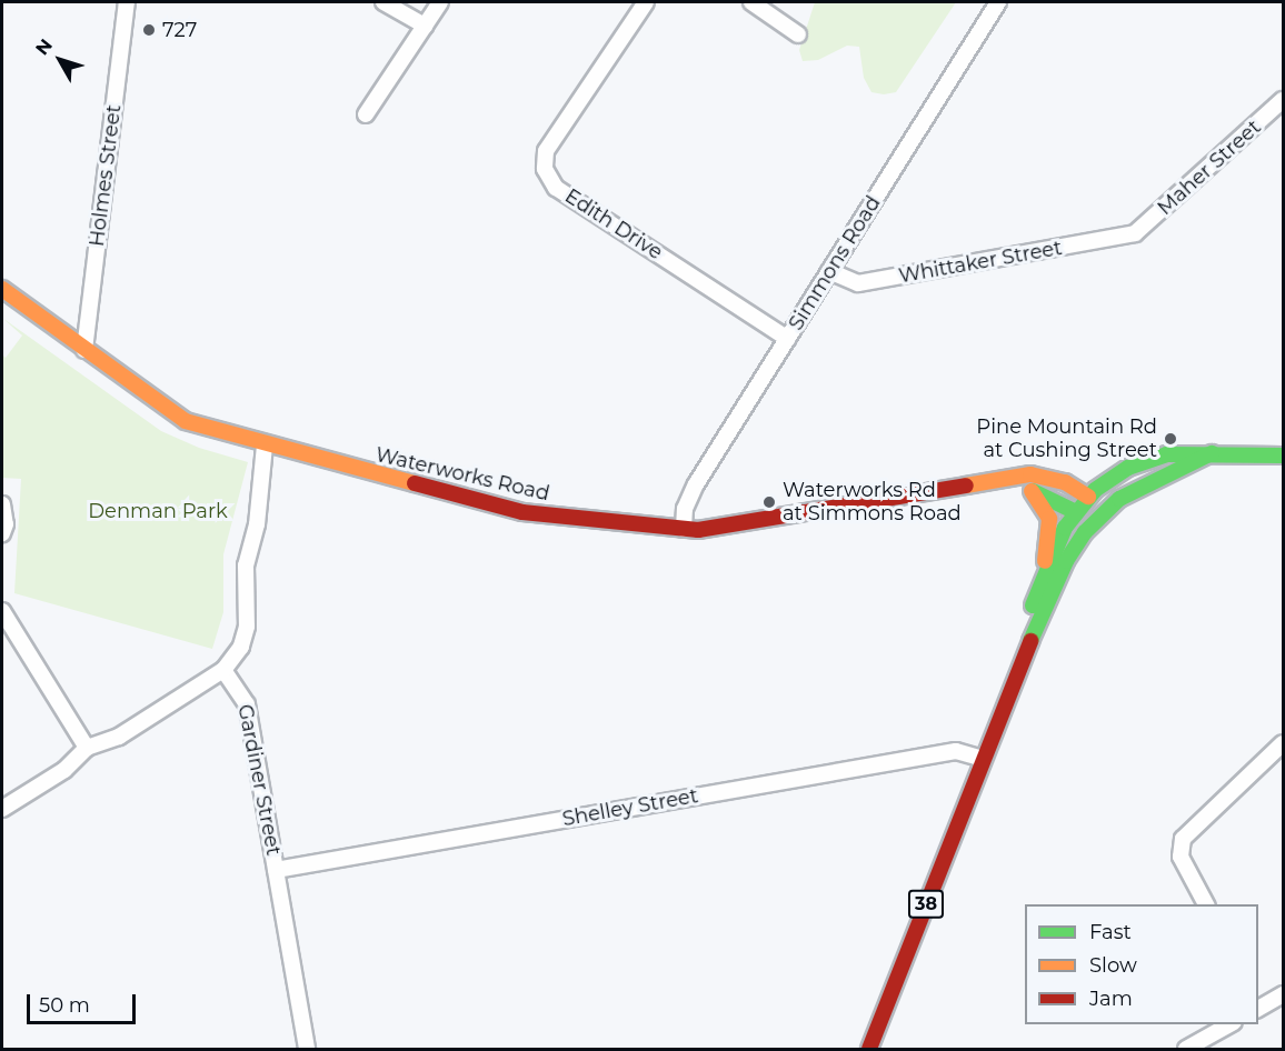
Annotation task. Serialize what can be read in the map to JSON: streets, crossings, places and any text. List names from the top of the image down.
{
  "streets": {
    "main road": ["Waterworks Road", "38"],
    "street": [
      "Maher Street",
      "Holmes Street",
      "Edith Drive",
      "Whittaker Street",
      "Simmons Road",
      "Gardiner Street",
      "Shelley Street"
    ]
  },
  "crossings": [
    ["Maher Street", "Whittaker Street"],
    ["Holmes Street", "Waterworks Road"],
    ["Edith Drive", "Simmons Road"],
    ["Whittaker Street", "Simmons Road"],
    ["Simmons Road", "Waterworks Road"],
    ["Waterworks Road", "38"],
    ["Gardiner Street", "Shelley Street"],
    ["Shelley Street", "38"]
  ],
  "parks": ["Denman Park"],
  "places": ["727", "Pine Mountain Rd at Cushing Street", "Waterworks Rd at Simmons Road"],
  "legend": ["Fast", "Slow", "Jam"],
  "scale_bar": "50 m",
  "north": "top left"
}
